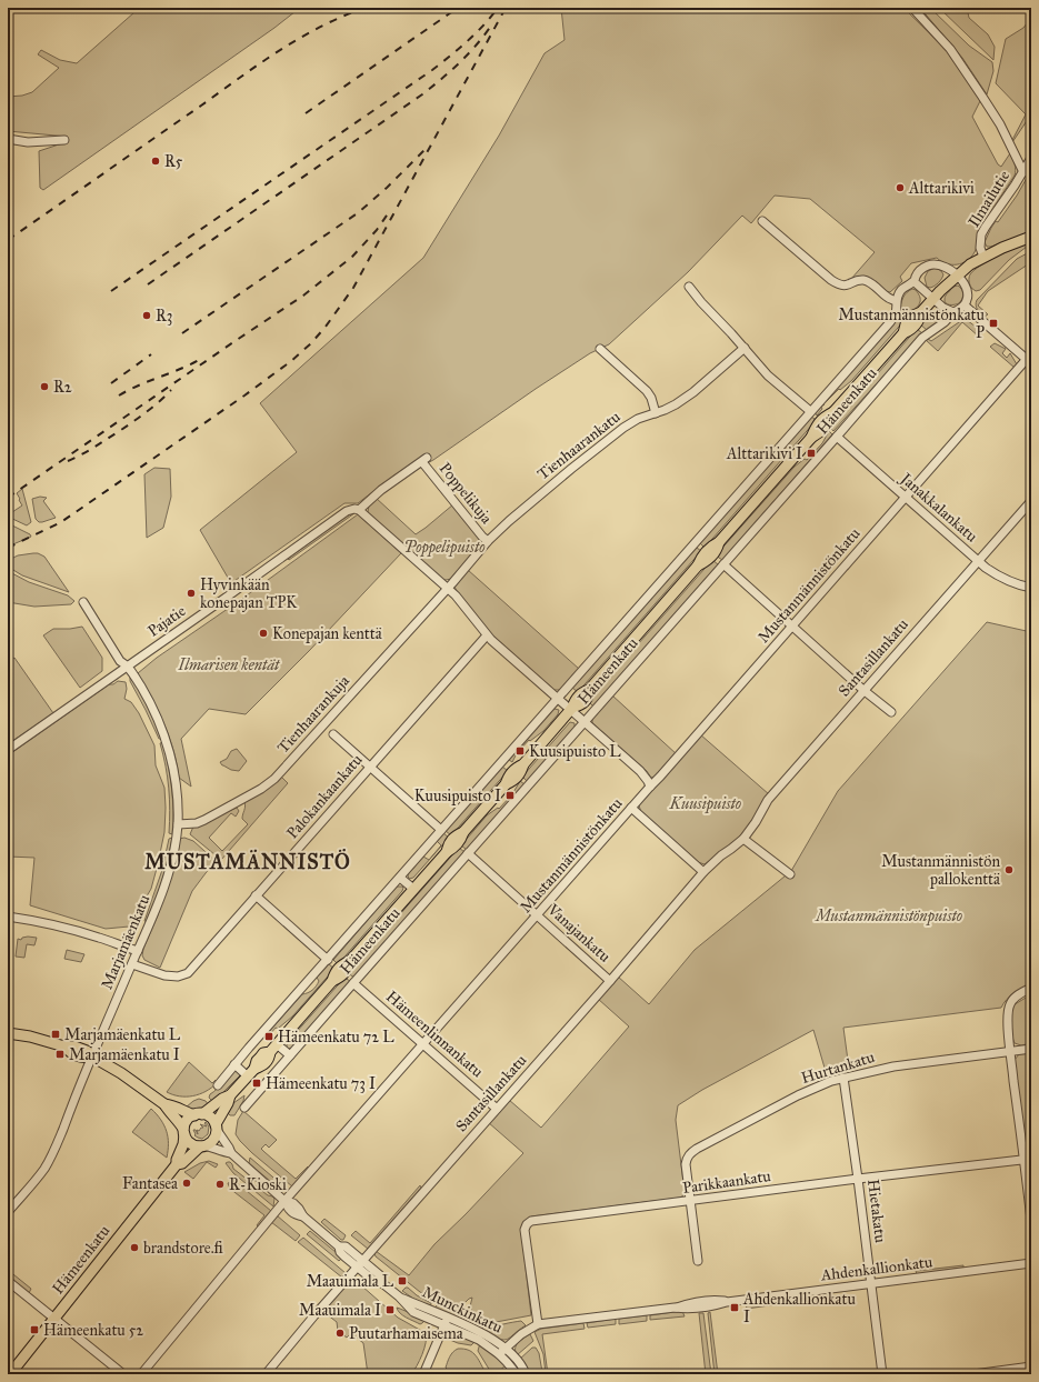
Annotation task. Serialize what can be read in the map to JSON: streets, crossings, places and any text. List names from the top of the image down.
{
  "streets": {
    "main road": ["Hämeenkatu"],
    "street": [
      "Ilmailutie",
      "Tienhaarankatu",
      "Poppelikuja",
      "Janakkalankatu",
      "Mustanmännistönkatu",
      "Pajatie",
      "Santasillankatu",
      "Tienhaarankuja",
      "Palokankaankatu",
      "Vanajankatu",
      "Marjamäenkatu",
      "Hämeenlinnankatu",
      "Hurtankatu",
      "Parikkaankatu",
      "Hietakatu",
      "Ahdenkallionkatu",
      "Munckinkatu"
    ]
  },
  "crossings": [
    ["Ilmailutie", "Hämeenkatu"],
    ["Hämeenkatu", "Janakkalankatu"],
    ["Hämeenkatu", "Vanajankatu"],
    ["Hämeenkatu", "Hämeenlinnankatu"],
    ["Hämeenkatu", "Munckinkatu"],
    ["Tienhaarankatu", "Poppelikuja"],
    ["Tienhaarankatu", "Tienhaarankuja"],
    ["Poppelikuja", "Pajatie"],
    ["Janakkalankatu", "Mustanmännistönkatu"],
    ["Janakkalankatu", "Santasillankatu"],
    ["Mustanmännistönkatu", "Vanajankatu"],
    ["Mustanmännistönkatu", "Hämeenlinnankatu"],
    ["Mustanmännistönkatu", "Munckinkatu"],
    ["Pajatie", "Marjamäenkatu"],
    ["Santasillankatu", "Vanajankatu"],
    ["Santasillankatu", "Hämeenlinnankatu"],
    ["Santasillankatu", "Munckinkatu"],
    ["Tienhaarankuja", "Marjamäenkatu"],
    ["Palokankaankatu", "Marjamäenkatu"],
    ["Hurtankatu", "Parikkaankatu"],
    ["Hurtankatu", "Hietakatu"],
    ["Parikkaankatu", "Hietakatu"],
    ["Parikkaankatu", "Ahdenkallionkatu"],
    ["Hietakatu", "Ahdenkallionkatu"],
    ["Ahdenkallionkatu", "Munckinkatu"]
  ],
  "districts": ["MUSTAMÄNNISTÖ"],
  "parks": [
    "Poppelipuisto",
    "Ilmarisen kentät",
    "Kuusipuisto",
    "Mustanmännistönpuisto"
  ],
  "places": {
    "other": [
      "R5",
      "Alttarikivi",
      "R3",
      "R2",
      "Hyvinkään konepajan TPK",
      "Konepajan kenttä",
      "Mustanmännistön pallokenttä",
      "Fantasea",
      "R-Kioski",
      "brandstore.fi",
      "Puutarhamaisema"
    ],
    "transit": [
      "Mustanmännistönkatu P",
      "Alttarikivi I",
      "Kuusipuisto L",
      "Kuusipuisto I",
      "Marjamäenkatu L",
      "Hämeenkatu 72 L",
      "Marjamäenkatu I",
      "Hämeenkatu 73 I",
      "Maauimala L",
      "Ahdenkallionkatu I",
      "Maauimala I",
      "Hämeenkatu 52"
    ]
  }
}
